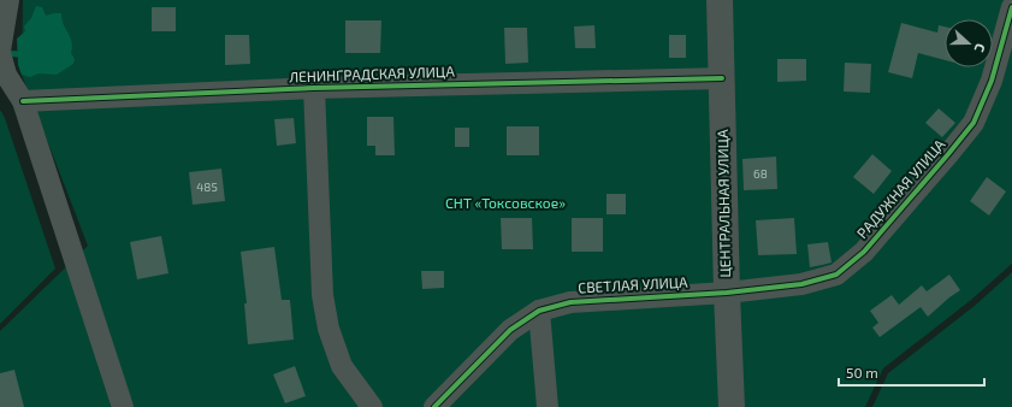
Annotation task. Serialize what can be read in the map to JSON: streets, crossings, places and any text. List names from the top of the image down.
{
  "streets": {
    "street": [
      "ЛЕНИНГРАДСКАЯ УЛИЦА",
      "РАДУЖНАЯ УЛИЦА",
      "ЦЕНТРАЛЬНАЯ УЛИЦА",
      "СВЕТЛАЯ УЛИЦА"
    ]
  },
  "crossings": [
    ["ЛЕНИНГРАДСКАЯ УЛИЦА", "ЦЕНТРАЛЬНАЯ УЛИЦА"],
    ["РАДУЖНАЯ УЛИЦА", "ЦЕНТРАЛЬНАЯ УЛИЦА"],
    ["РАДУЖНАЯ УЛИЦА", "СВЕТЛАЯ УЛИЦА"],
    ["ЦЕНТРАЛЬНАЯ УЛИЦА", "СВЕТЛАЯ УЛИЦА"]
  ],
  "parks": ["СНТ «Токсовское»"],
  "house_numbers": ["68", "485"],
  "scale_bar": "50 m",
  "north": "right"
}
